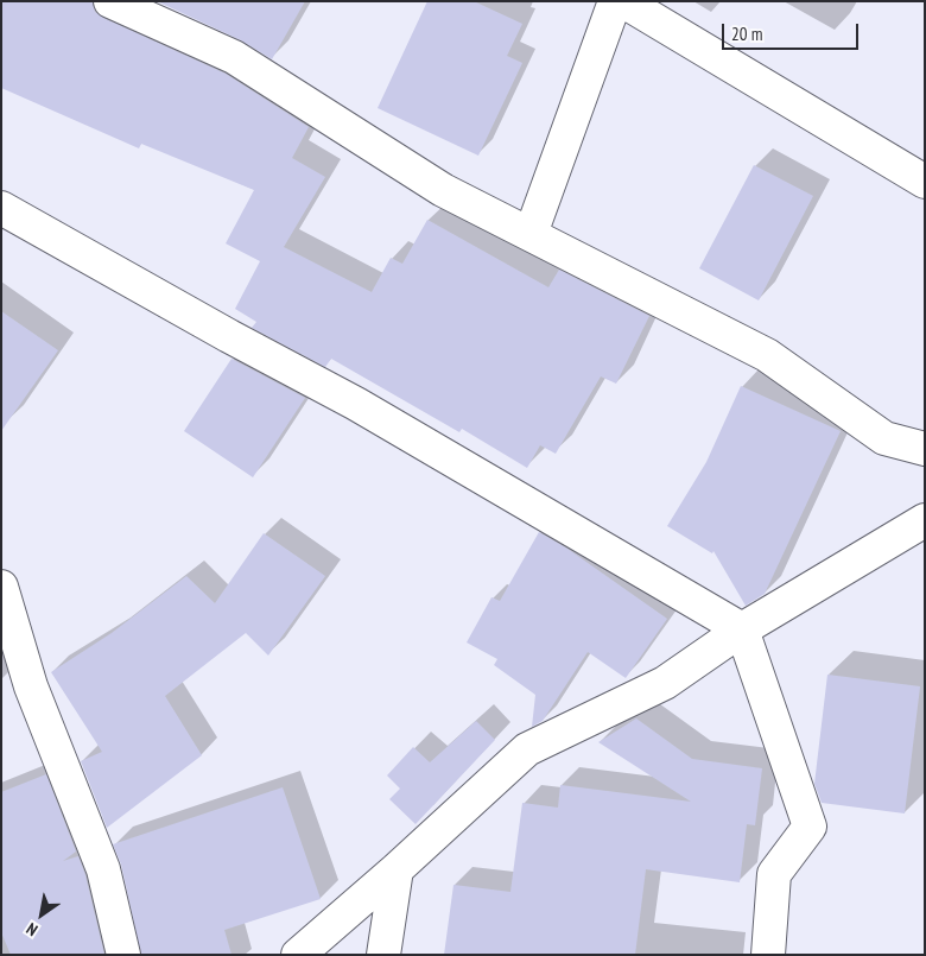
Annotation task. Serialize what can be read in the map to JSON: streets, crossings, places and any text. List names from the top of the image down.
{
  "scale_bar": "20 m",
  "north": "bottom left"
}
